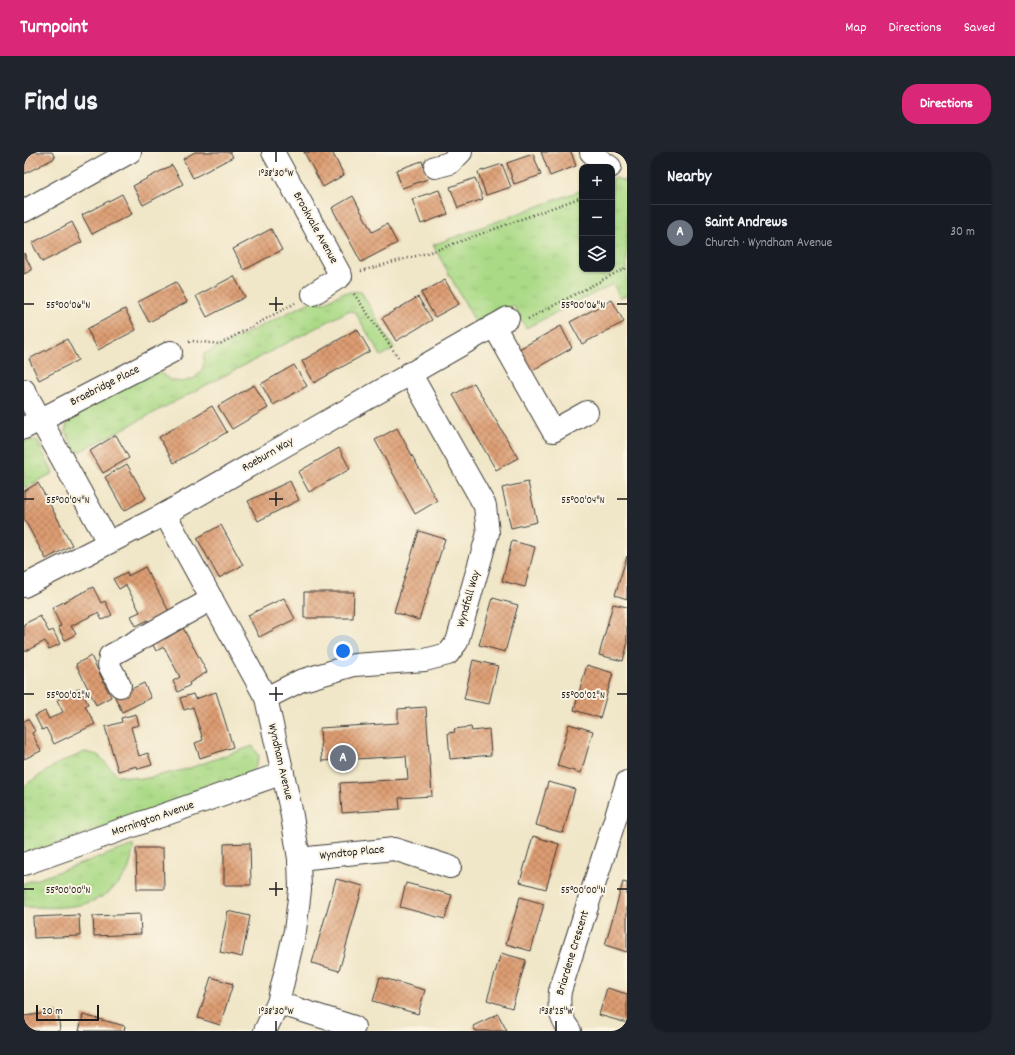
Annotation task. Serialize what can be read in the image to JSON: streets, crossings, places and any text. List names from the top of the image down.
{
  "streets": {
    "street": [
      "Brookvale Avenue",
      "Braebridge Place",
      "Roeburn Way",
      "Wyndfall Way",
      "Wyndham Avenue",
      "Mornington Avenue",
      "Wyndtop Place",
      "Briardene Crescent"
    ]
  },
  "crossings": [
    ["Roeburn Way", "Wyndfall Way"],
    ["Roeburn Way", "Wyndham Avenue"],
    ["Wyndfall Way", "Wyndham Avenue"],
    ["Wyndham Avenue", "Mornington Avenue"],
    ["Wyndham Avenue", "Wyndtop Place"]
  ],
  "scale_bar": "20 m",
  "page": {
    "header": "Turnpoint",
    "nav": ["Map", "Directions", "Saved"],
    "title": "Find us",
    "buttons": "Directions",
    "heading": "Nearby",
    "map_buttons": ["+", "−"],
    "list": [
      {
        "mark": "A",
        "name": "Saint Andrews",
        "note": "Church · Wyndham Avenue",
        "value": "30 m"
      }
    ],
    "pins": "A",
    "scale": "20 m"
  },
  "coordinates": [
    "1°38'30\"W",
    "55°00'06\"N",
    "55°00'04\"N",
    "55°00'02\"N",
    "55°00'00\"N",
    "1°38'25\"W"
  ]
}
